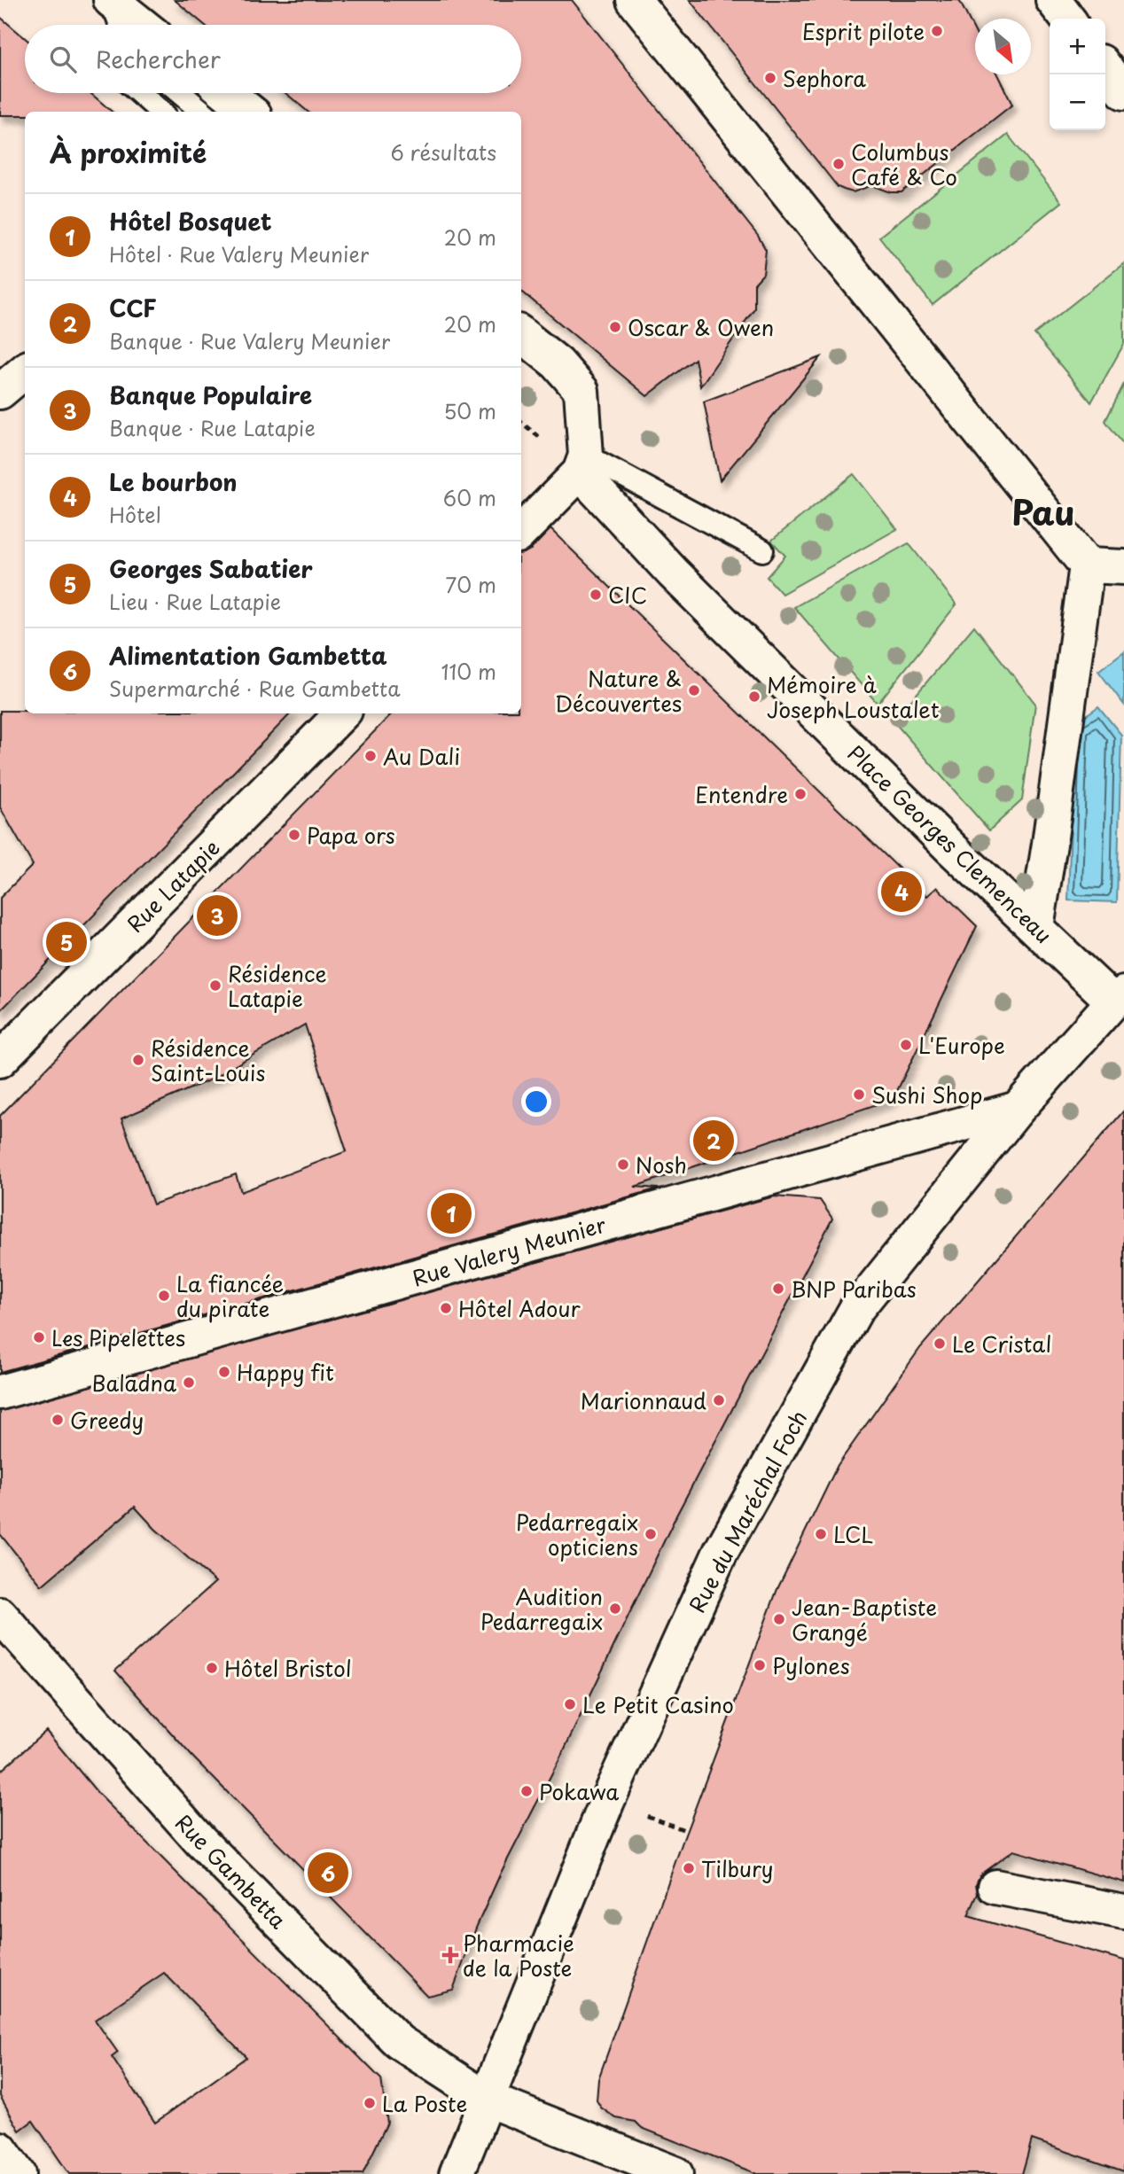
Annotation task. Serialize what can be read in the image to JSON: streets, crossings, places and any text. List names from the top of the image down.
{
  "streets": {
    "street": [
      "Place Georges Clemenceau",
      "Rue Latapie",
      "Rue Valery Meunier",
      "Rue du Maréchal Foch",
      "Rue Gambetta"
    ]
  },
  "crossings": [
    ["Place Georges Clemenceau", "Rue du Maréchal Foch"],
    ["Rue Valery Meunier", "Rue du Maréchal Foch"],
    ["Rue du Maréchal Foch", "Rue Gambetta"]
  ],
  "districts": ["Pau"],
  "places": {
    "other": [
      "Esprit pilote",
      "Sephora",
      "Columbus Café & Co",
      "Oscar & Owen",
      "CIC",
      "Nature & Découvertes",
      "Mémoire à Joseph Loustalet",
      "Au Dali",
      "Entendre",
      "Papa ors",
      "Résidence Latapie",
      "L'Europe",
      "Résidence Saint-Louis",
      "Sushi Shop",
      "Nosh",
      "BNP Paribas",
      "La fiancée du pirate",
      "Hôtel Adour",
      "Les Pipelettes",
      "Le Cristal",
      "Happy fit",
      "Baladna",
      "Marionnaud",
      "Greedy",
      "Pedarregaix opticiens",
      "LCL",
      "Audition Pedarregaix",
      "Jean-Baptiste Grangé",
      "Pylones",
      "Hôtel Bristol",
      "Le Petit Casino",
      "Pokawa",
      "Tilbury",
      "La Poste"
    ],
    "health": ["Pharmacie de la Poste"]
  },
  "north": "bottom right",
  "page": {
    "map_buttons": ["+", "−"],
    "search": "Rechercher",
    "heading": ["À proximité", "6 résultats"],
    "list": [
      {
        "mark": "1",
        "name": "Hôtel Bosquet",
        "note": "Hôtel · Rue Valery Meunier",
        "value": "20 m"
      },
      {
        "mark": "2",
        "name": "CCF",
        "note": "Banque · Rue Valery Meunier",
        "value": "20 m"
      },
      {
        "mark": "3",
        "name": "Banque Populaire",
        "note": "Banque · Rue Latapie",
        "value": "50 m"
      },
      {
        "mark": "4",
        "name": "Le bourbon",
        "note": "Hôtel",
        "value": "60 m"
      },
      {
        "mark": "5",
        "name": "Georges Sabatier",
        "note": "Lieu · Rue Latapie",
        "value": "70 m"
      },
      {
        "mark": "6",
        "name": "Alimentation Gambetta",
        "note": "Supermarché · Rue Gambetta",
        "value": "110 m"
      }
    ],
    "pins": [
      "4",
      "3",
      "5",
      "2",
      "1",
      "6"
    ]
  }
}
